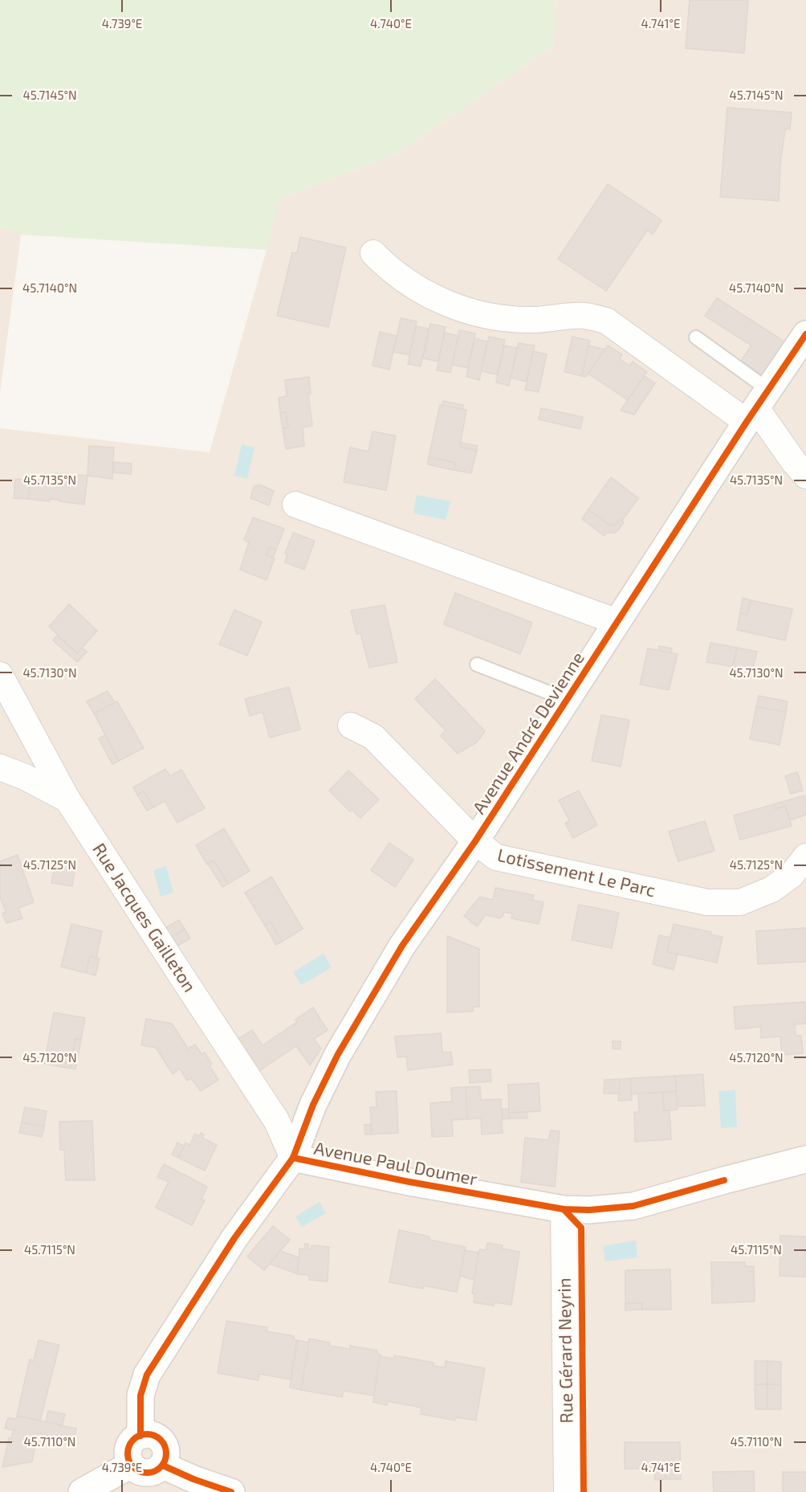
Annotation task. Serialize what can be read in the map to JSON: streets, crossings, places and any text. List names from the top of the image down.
{
  "streets": {
    "main road": ["Avenue André Devienne", "Avenue Paul Doumer"],
    "street": ["Lotissement Le Parc", "Rue Jacques Gailleton", "Rue Gérard Neyrin"]
  },
  "crossings": [
    ["Avenue André Devienne", "Lotissement Le Parc"],
    ["Avenue André Devienne", "Rue Jacques Gailleton"],
    ["Avenue André Devienne", "Avenue Paul Doumer"],
    ["Rue Jacques Gailleton", "Avenue Paul Doumer"],
    ["Avenue Paul Doumer", "Rue Gérard Neyrin"]
  ],
  "coordinates": [
    "4.739°E",
    "4.740°E",
    "4.741°E",
    "45.7145°N",
    "45.7140°N",
    "45.7135°N",
    "45.7130°N",
    "45.7125°N",
    "45.7120°N",
    "45.7115°N",
    "45.7110°N"
  ]
}
